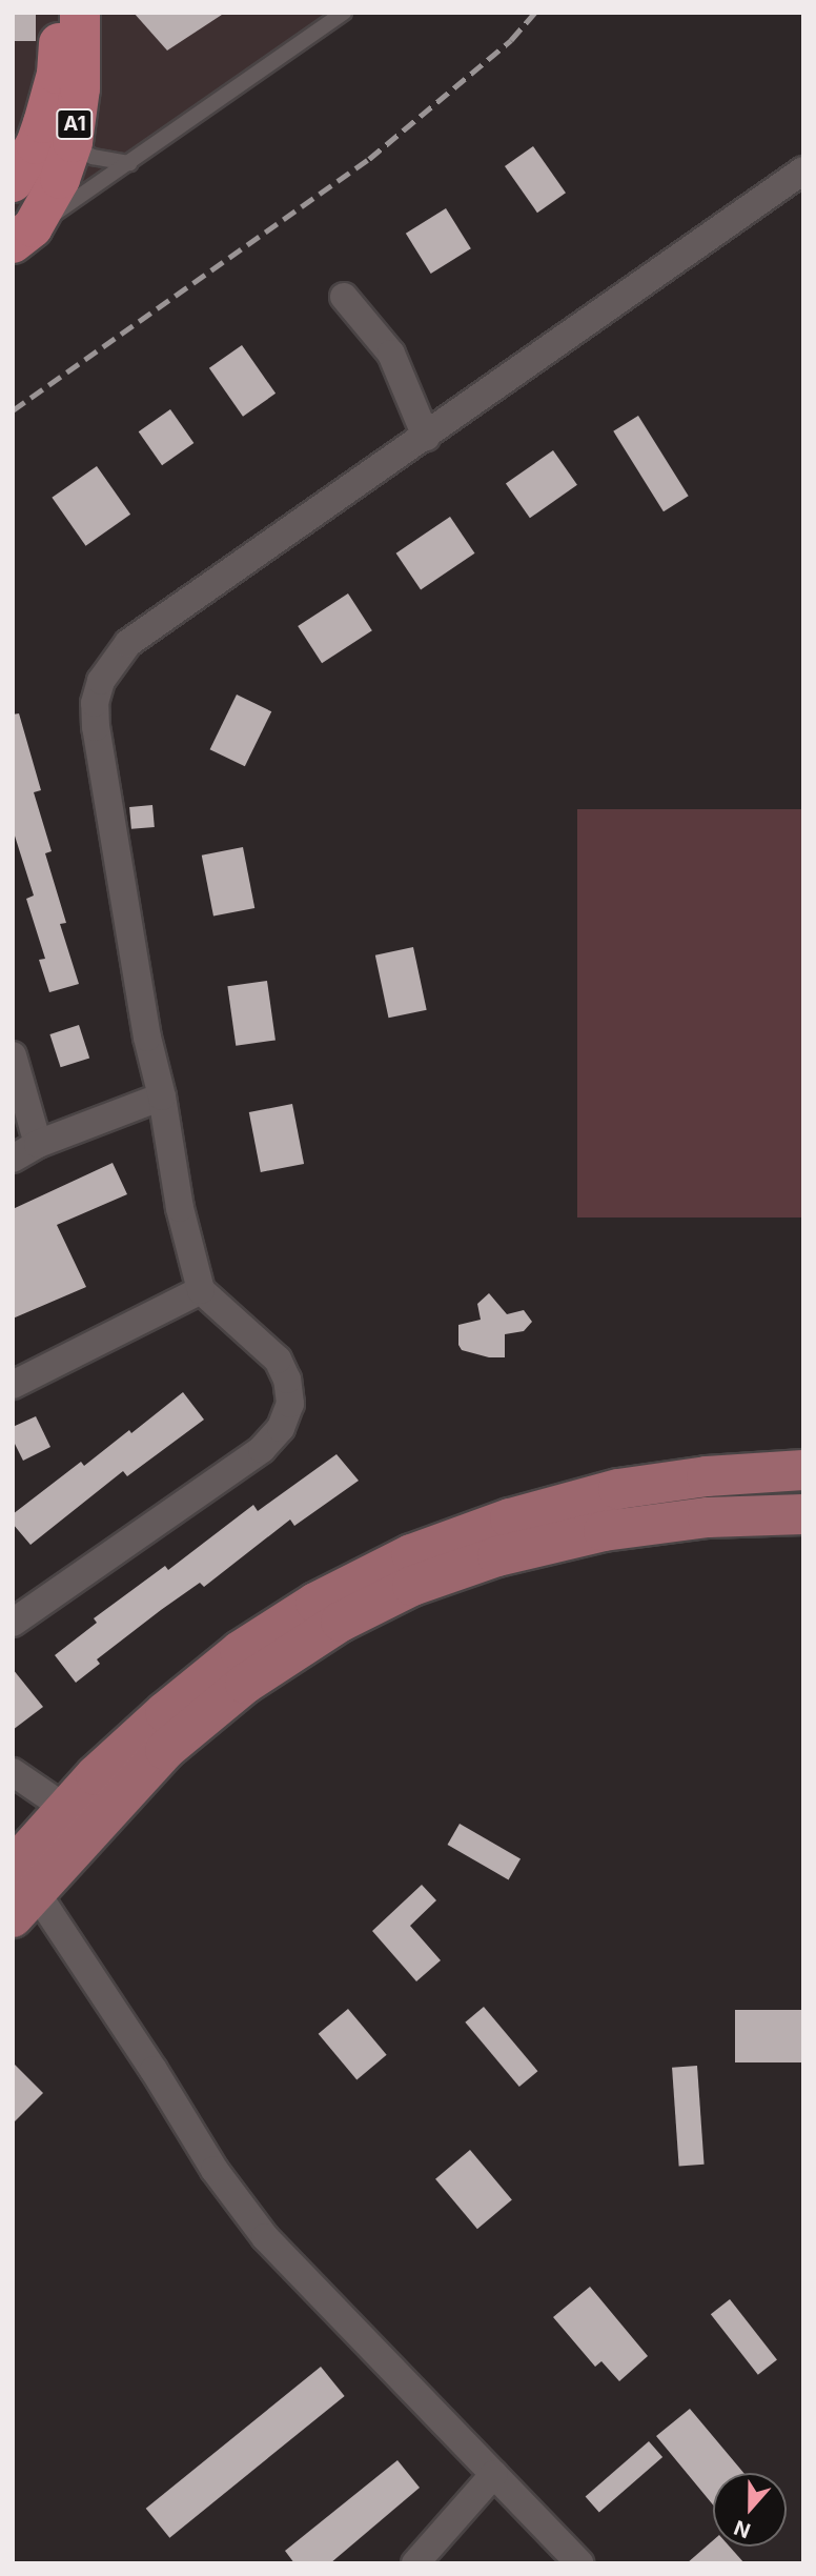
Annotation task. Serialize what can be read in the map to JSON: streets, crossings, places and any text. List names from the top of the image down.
{
  "streets": {
    "highway": ["A1"]
  },
  "north": "bottom"
}
